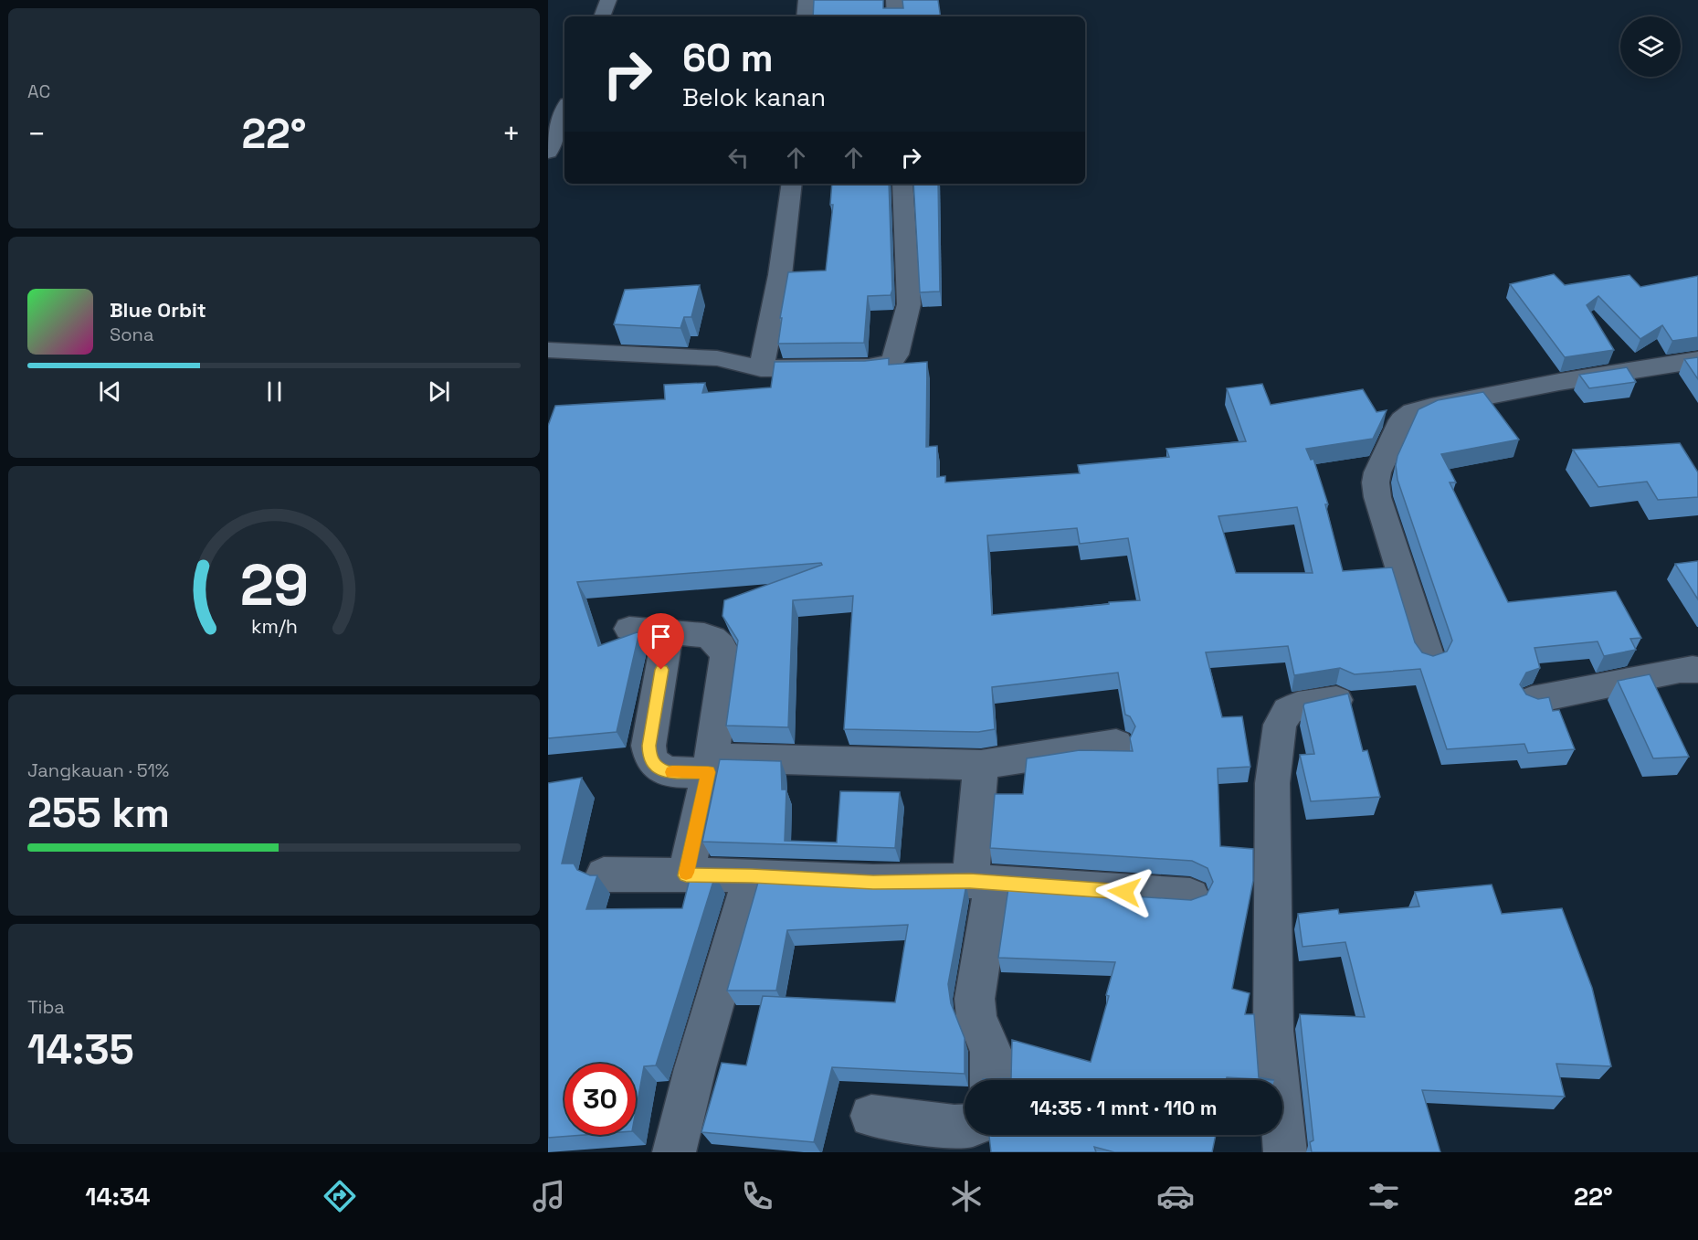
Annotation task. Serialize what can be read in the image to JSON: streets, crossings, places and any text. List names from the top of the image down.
{
  "page": {
    "tile": [
      "AC",
      ["Jangkauan · 51%", "255 km"],
      ["Tiba", "14:35"]
    ],
    "turn": ["60 m", "Belok kanan"],
    "heat": ["−", "22°", "+"],
    "song": ["Blue Orbit", "Sona"],
    "limit": "30",
    "trip": "14:35 · 1 mnt · 110 m",
    "tabs": ["14:34", "22°"],
    "gauge": ["29", "km/h"]
  }
}
